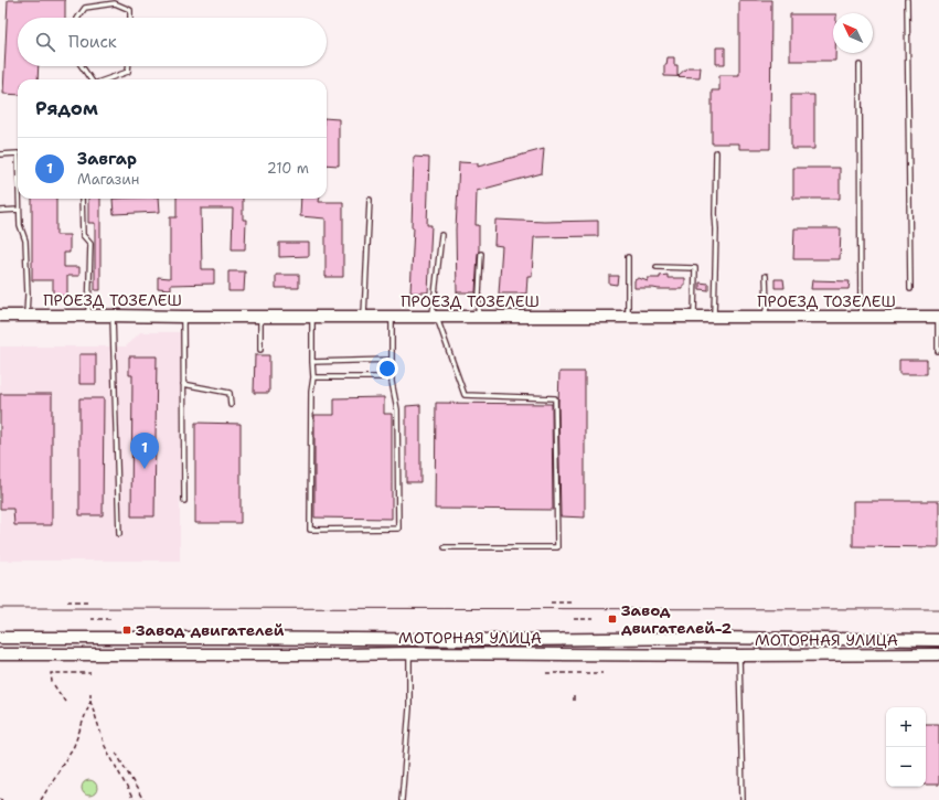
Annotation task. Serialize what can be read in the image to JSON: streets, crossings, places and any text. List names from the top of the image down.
{
  "streets": {
    "main road": ["ПРОЕЗД ТОЗЕЛЕШ", "МОТОРНАЯ УЛИЦА"]
  },
  "places": {
    "transit": ["Завод двигателей-2", "Завод двигателей"]
  },
  "north": "top left",
  "page": {
    "search": "Поиск",
    "heading": "Рядом",
    "list": [
      {
        "mark": "1",
        "name": "Завгар",
        "note": "Магазин",
        "value": "210 m"
      }
    ],
    "pins": "1",
    "map_buttons": ["+", "−"]
  }
}
